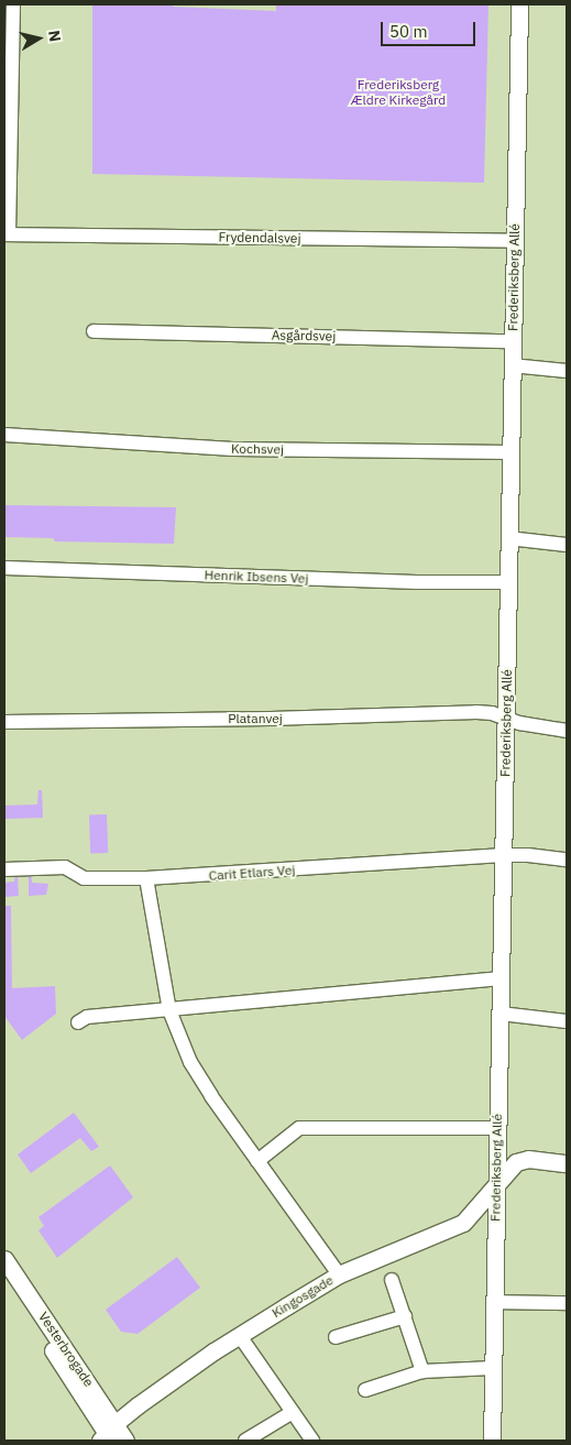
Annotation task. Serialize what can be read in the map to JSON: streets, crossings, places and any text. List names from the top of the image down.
{
  "streets": {
    "street": [
      "Frydendalsvej",
      "Frederiksberg Allé",
      "Asgårdsvej",
      "Kochsvej",
      "Henrik Ibsens Vej",
      "Platanvej",
      "Carit Etlars Vej",
      "Kingosgade",
      "Vesterbrogade"
    ]
  },
  "crossings": [
    ["Frydendalsvej", "Frederiksberg Allé"],
    ["Frederiksberg Allé", "Asgårdsvej"],
    ["Frederiksberg Allé", "Kochsvej"],
    ["Frederiksberg Allé", "Henrik Ibsens Vej"],
    ["Frederiksberg Allé", "Platanvej"],
    ["Frederiksberg Allé", "Carit Etlars Vej"],
    ["Frederiksberg Allé", "Kingosgade"],
    ["Kingosgade", "Vesterbrogade"]
  ],
  "parks": ["Frederiksberg Ældre Kirkegård"],
  "scale_bar": "50 m",
  "north": "right"
}
